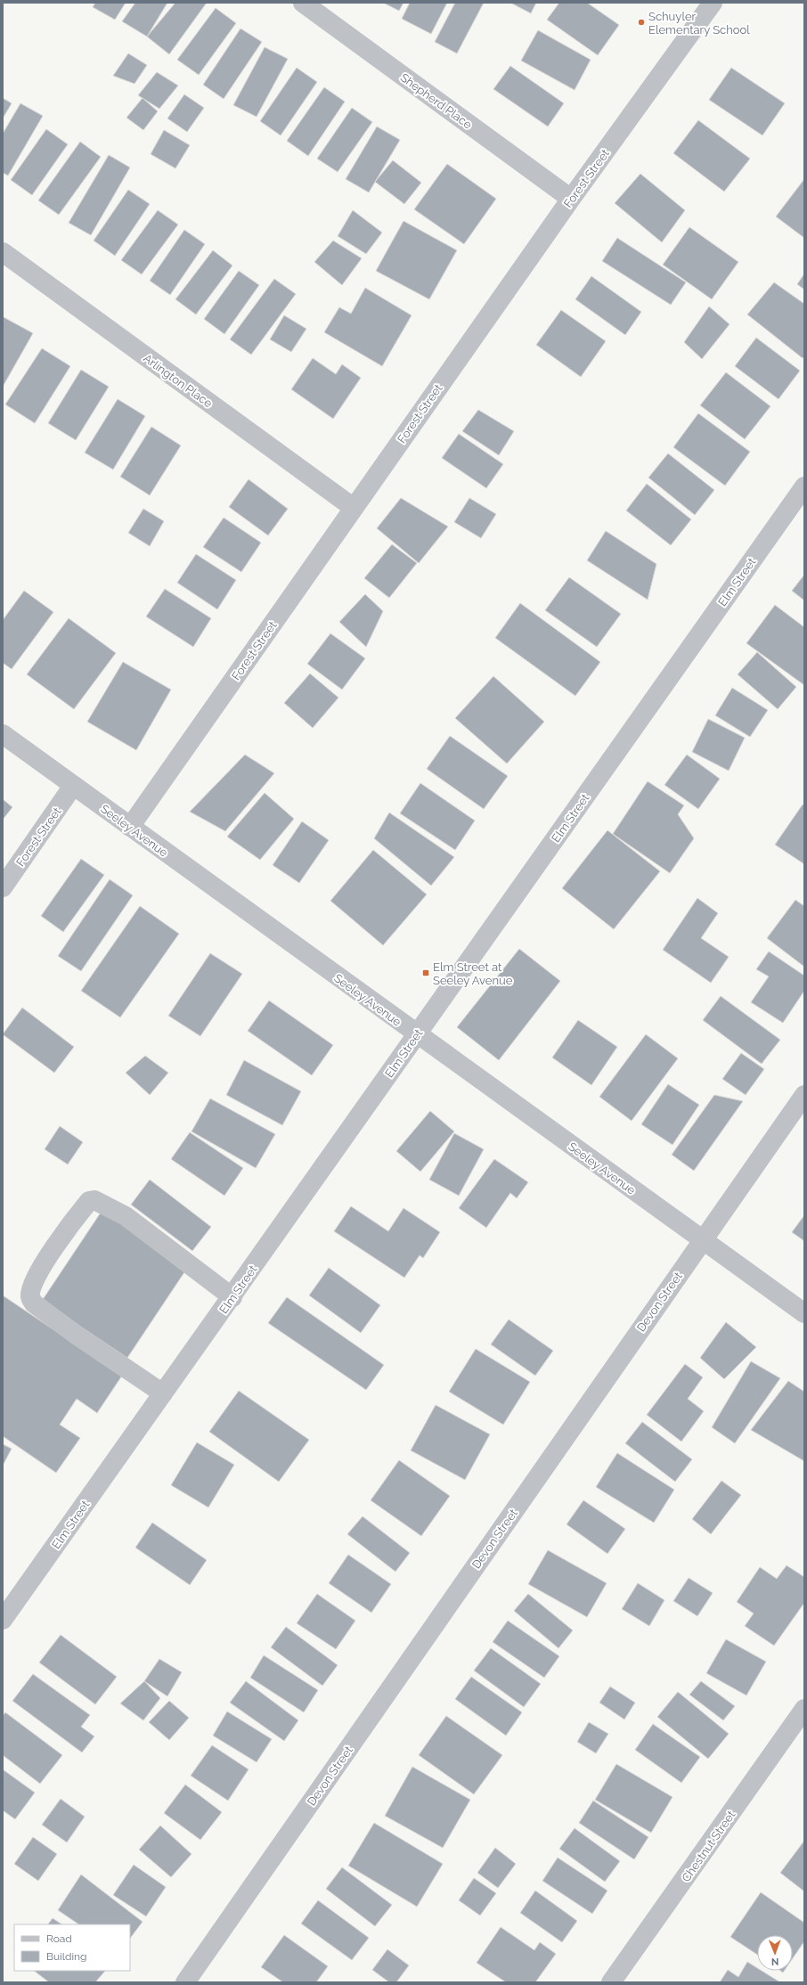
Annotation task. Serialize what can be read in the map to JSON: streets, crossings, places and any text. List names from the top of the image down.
{
  "streets": {
    "street": [
      "Shepherd Place",
      "Forest Street",
      "Arlington Place",
      "Elm Street",
      "Seeley Avenue",
      "Devon Street",
      "Chestnut Street"
    ]
  },
  "crossings": [
    ["Shepherd Place", "Forest Street"],
    ["Forest Street", "Arlington Place"],
    ["Forest Street", "Seeley Avenue"],
    ["Elm Street", "Seeley Avenue"],
    ["Seeley Avenue", "Devon Street"]
  ],
  "places": {
    "other": ["Schuyler Elementary School"],
    "transit": ["Elm Street at Seeley Avenue"]
  },
  "legend": ["Road", "Building"],
  "north": "bottom"
}
